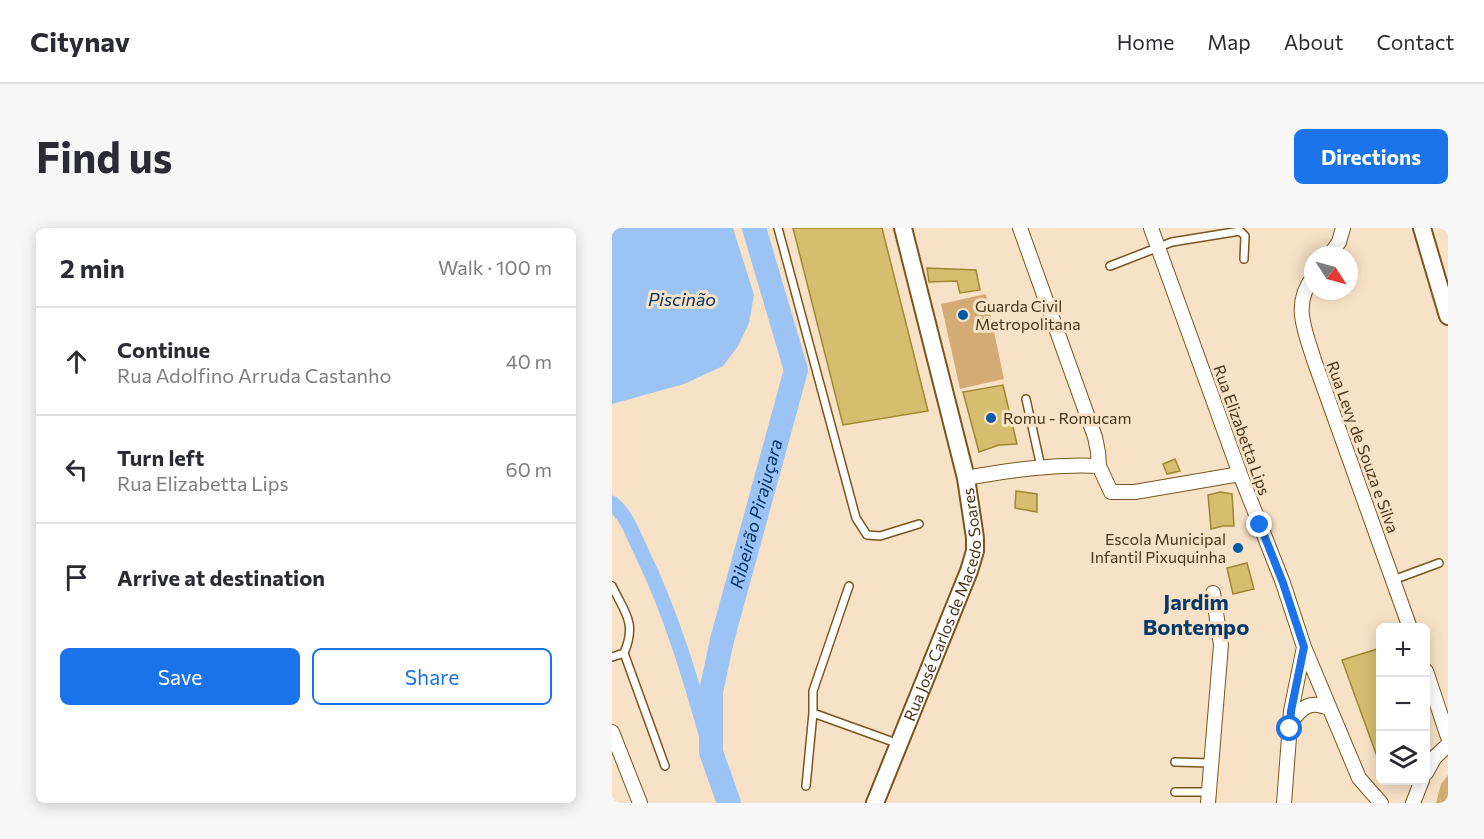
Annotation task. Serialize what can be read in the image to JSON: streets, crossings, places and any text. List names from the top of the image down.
{
  "streets": {
    "street": ["Rua Elizabetta Lips", "Rua Levy de Souza e Silva", "Rua José Carlos de Macedo Soares"]
  },
  "districts": ["Jardim Bontempo"],
  "water": ["Piscinão", "Ribeirão Pirajuçara"],
  "places": ["Guarda Civil Metropolitana", "Romu - Romucam", "Escola Municipal Infantil Pixuquinha"],
  "north": "bottom right",
  "page": {
    "header": "Citynav",
    "nav": [
      "Home",
      "Map",
      "About",
      "Contact"
    ],
    "buttons": [
      "Directions",
      ["Save", "Share"]
    ],
    "title": "Find us",
    "heading": ["2 min", "Walk · 100 m"],
    "list": [
      ["Continue", "Rua Adolfino Arruda Castanho", "40 m"],
      ["Turn left", "Rua Elizabetta Lips", "60 m"],
      "Arrive at destination"
    ],
    "map_buttons": ["+", "−"]
  }
}
